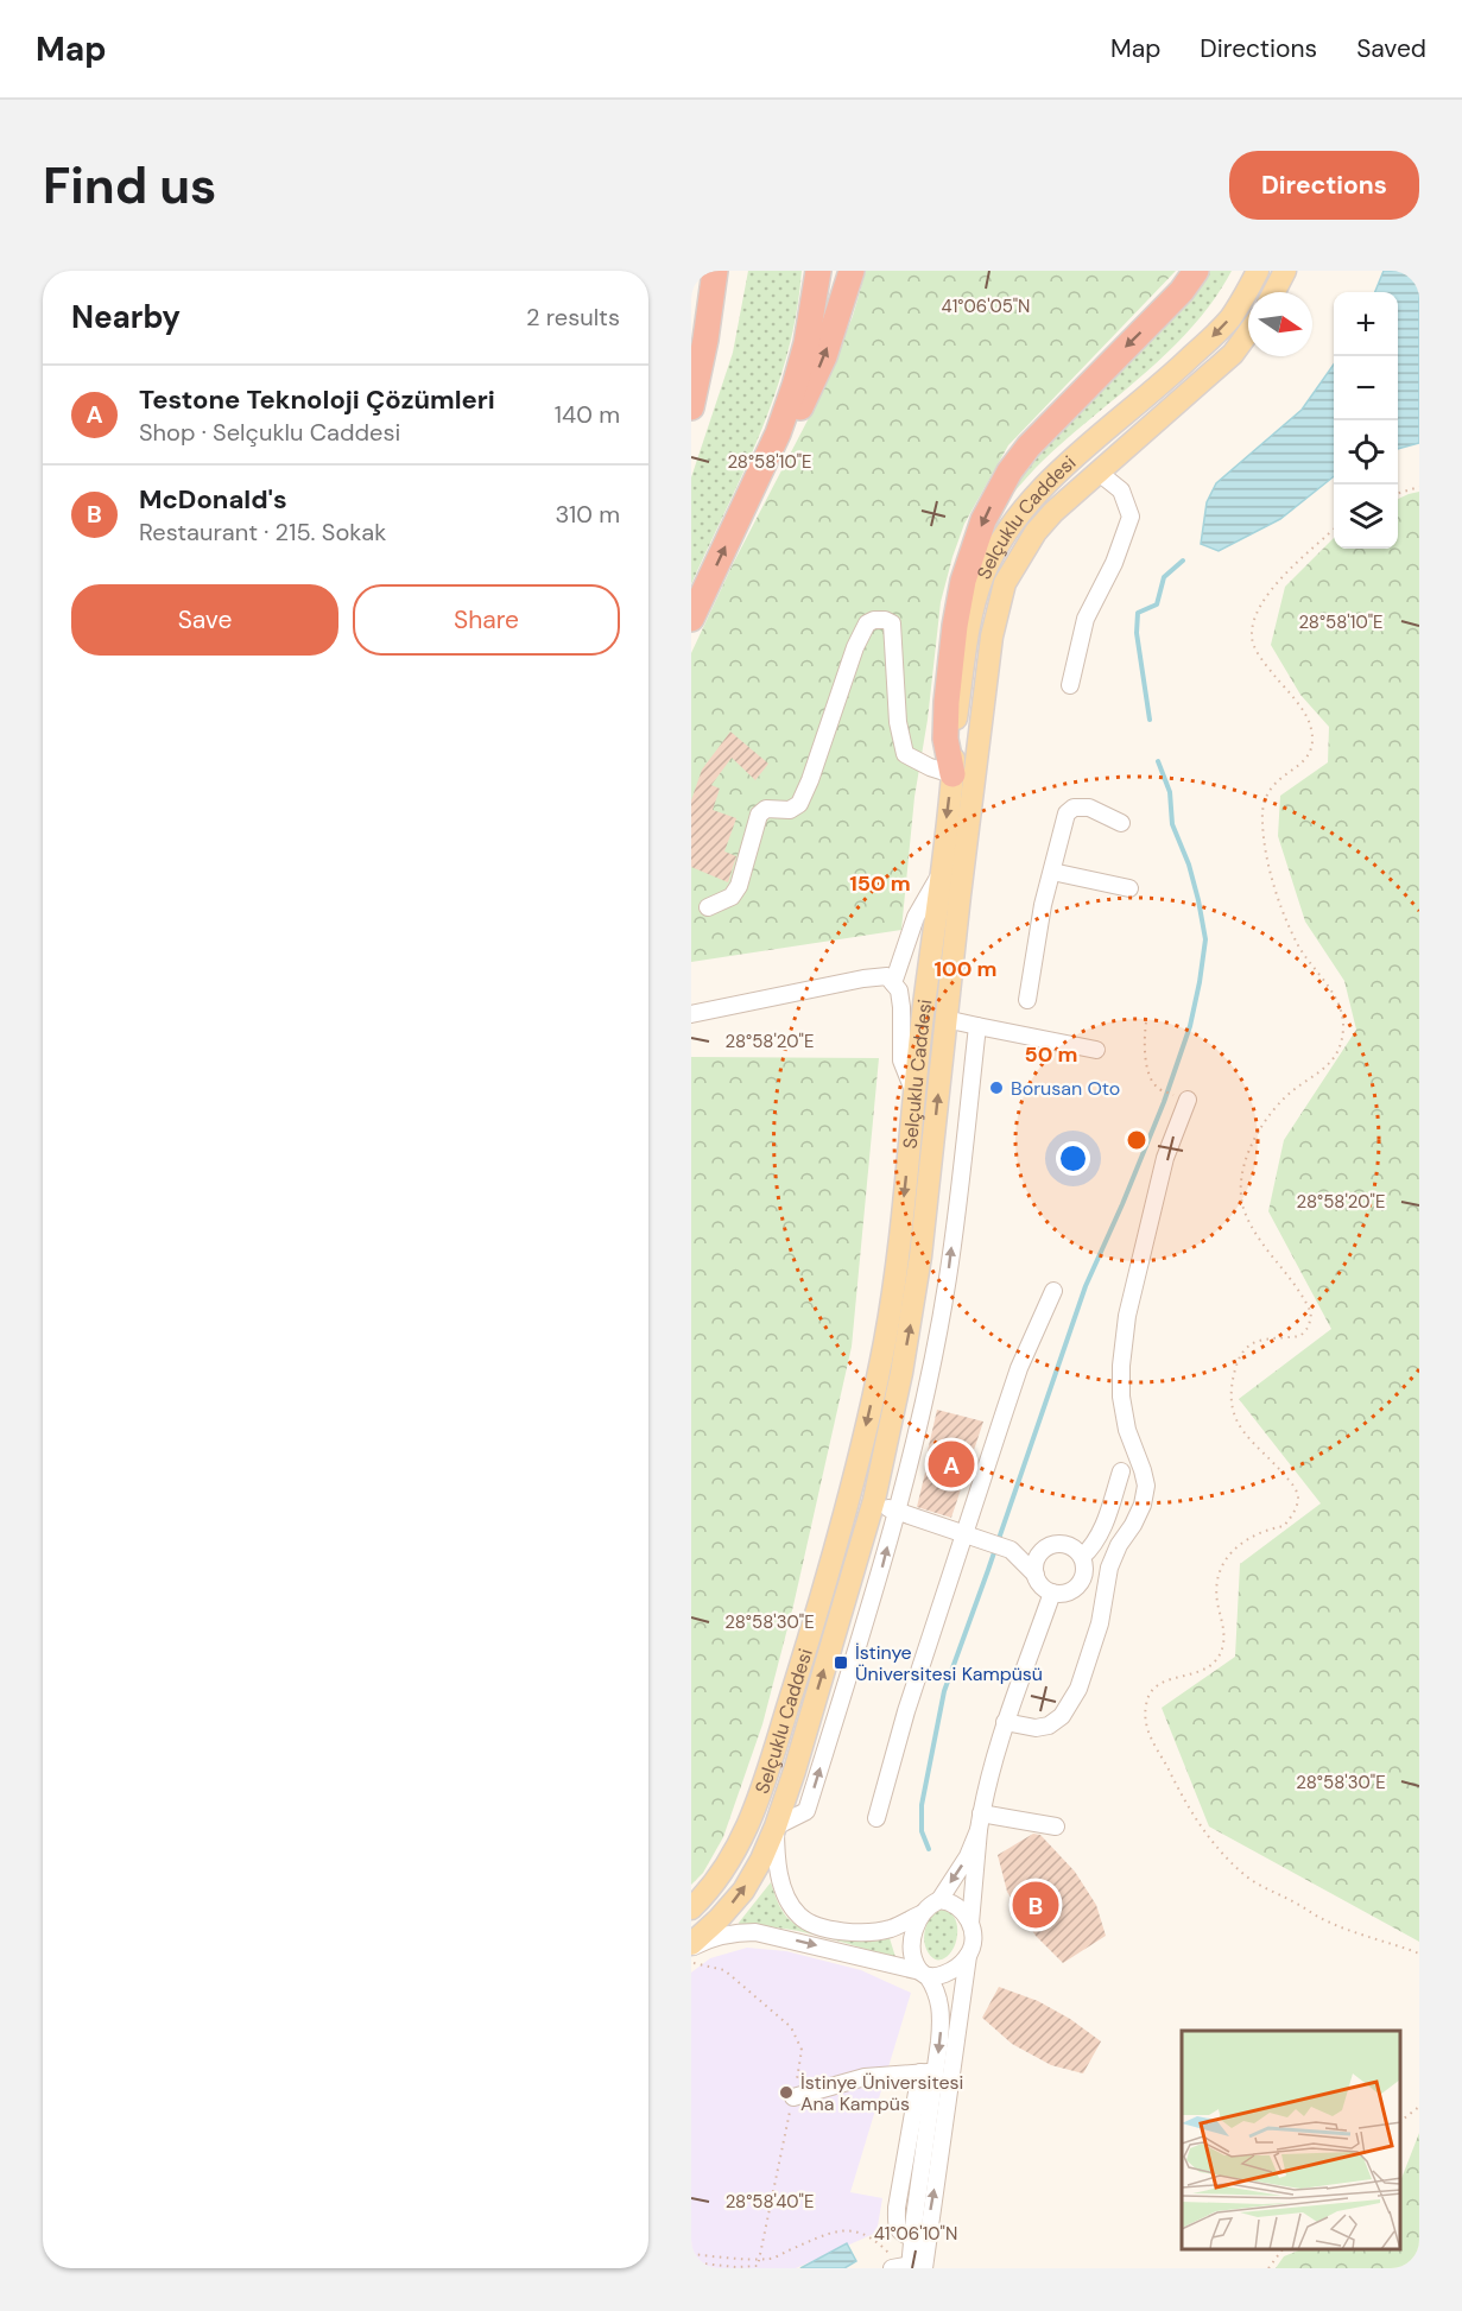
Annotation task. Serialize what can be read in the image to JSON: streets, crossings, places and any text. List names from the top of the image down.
{
  "streets": {
    "main road": ["Selçuklu Caddesi"]
  },
  "places": {
    "other": ["Borusan Oto", "İstinye Üniversitesi Ana Kampüs"],
    "transit": ["İstinye Üniversitesi Kampüsü"]
  },
  "north": "right",
  "page": {
    "header": "Map",
    "nav": ["Map", "Directions", "Saved"],
    "buttons": [
      "Directions",
      ["Save", "Share"]
    ],
    "title": "Find us",
    "heading": ["Nearby", "2 results"],
    "map_buttons": ["+", "−"],
    "list": [
      {
        "mark": "A",
        "name": "Testone Teknoloji Çözümleri",
        "note": "Shop · Selçuklu Caddesi",
        "value": "140 m"
      },
      {
        "mark": "B",
        "name": "McDonald's",
        "note": "Restaurant · 215. Sokak",
        "value": "310 m"
      }
    ],
    "pins": ["A", "B"]
  },
  "coordinates": [
    "41°06'05\"N",
    "28°58'10\"E",
    "28°58'20\"E",
    "28°58'30\"E",
    "28°58'40\"E",
    "41°06'10\"N"
  ],
  "rings": ["150 m", "100 m", "50 m"]
}
